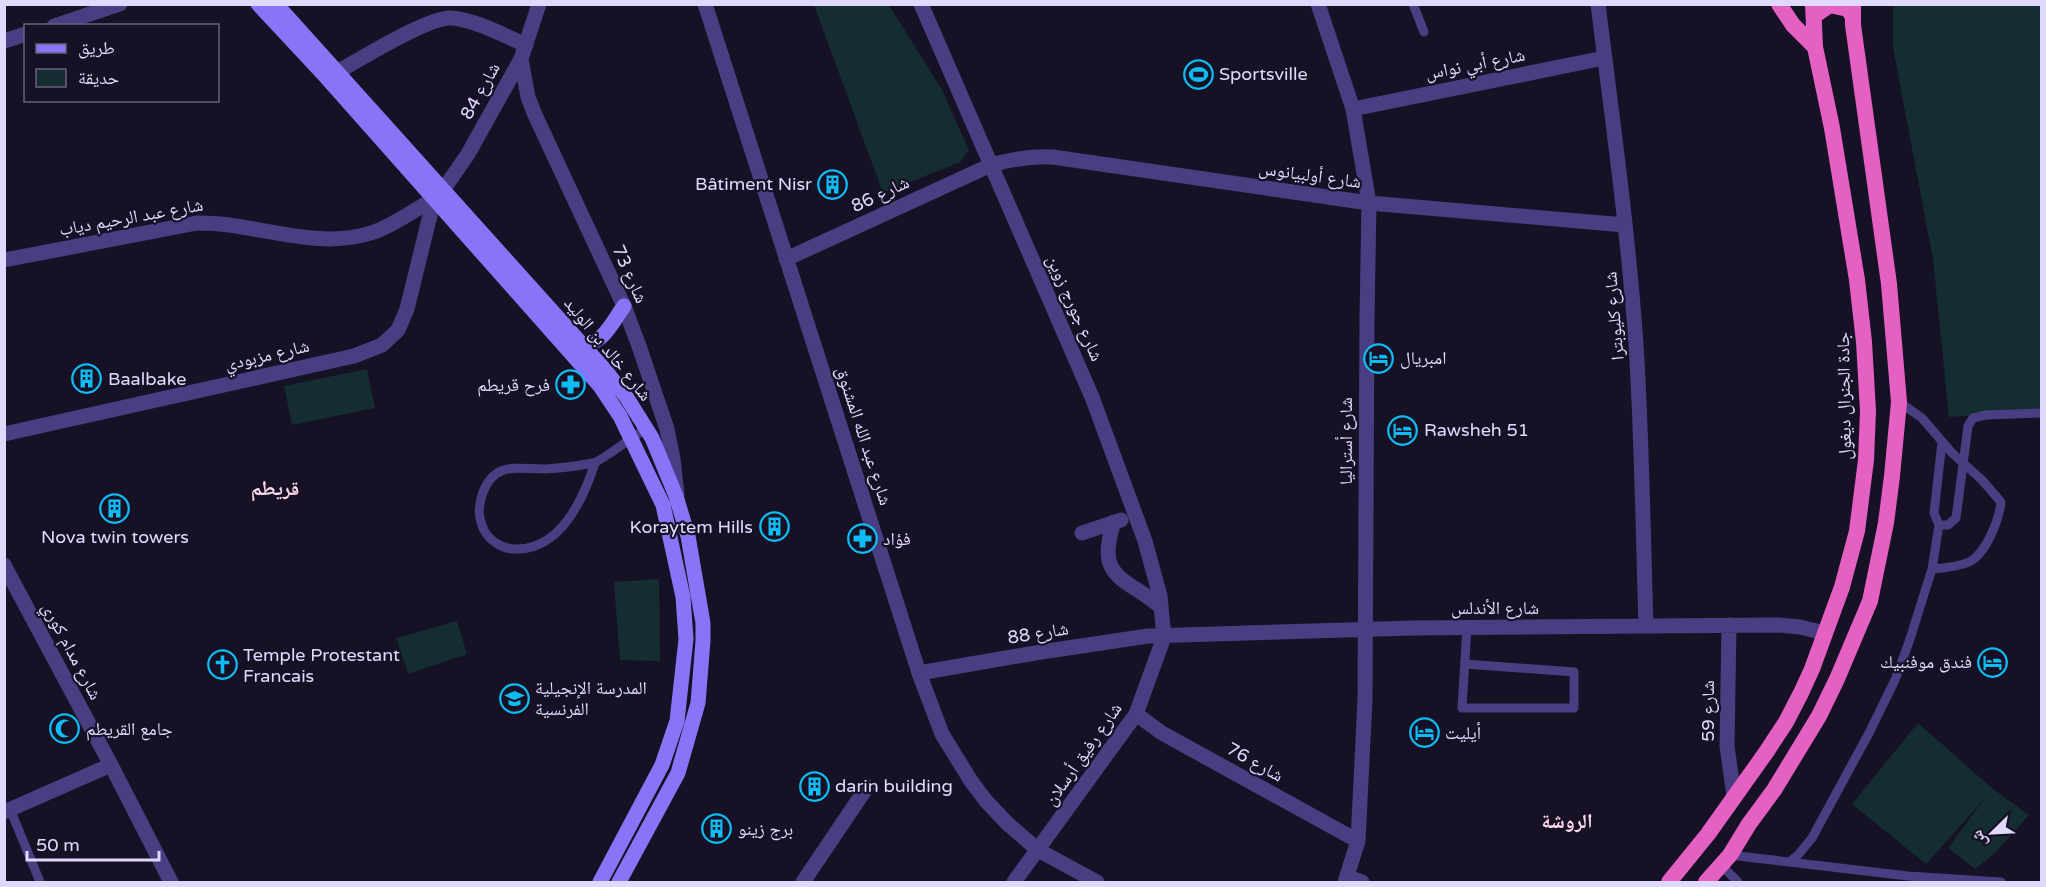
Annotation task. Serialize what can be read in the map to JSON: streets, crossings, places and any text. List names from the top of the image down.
{
  "streets": {
    "highway": ["جادة الجنرال ديغول"],
    "main road": ["شارع خالد بن الوليد"],
    "street": [
      "شارع أبي نواس",
      "شارع 84",
      "شارع أولبيانوس",
      "شارع 86",
      "شارع عبد الرحيم دياب",
      "شارع 73",
      "شارع جورج زوين",
      "شارع كليوبترا",
      "شارع مزبودي",
      "شارع عبد الله المشنوق",
      "شارع أستراليا",
      "شارع الأندلس",
      "شارع 88",
      "شارع مدام كوري",
      "شارع 59",
      "شارع رفيق أرسلان",
      "شارع 76"
    ]
  },
  "crossings": [
    ["شارع أبي نواس", "شارع كليوبترا"],
    ["شارع أبي نواس", "شارع أستراليا"],
    ["شارع 84", "شارع عبد الرحيم دياب"],
    ["شارع 84", "شارع 73"],
    ["شارع 84", "شارع خالد بن الوليد"],
    ["شارع 84", "شارع مزبودي"],
    ["شارع أولبيانوس", "شارع 86"],
    ["شارع أولبيانوس", "شارع جورج زوين"],
    ["شارع أولبيانوس", "شارع كليوبترا"],
    ["شارع أولبيانوس", "شارع أستراليا"],
    ["شارع 86", "شارع جورج زوين"],
    ["شارع 86", "شارع عبد الله المشنوق"],
    ["شارع عبد الرحيم دياب", "شارع خالد بن الوليد"],
    ["شارع عبد الرحيم دياب", "شارع مزبودي"],
    ["شارع 73", "شارع خالد بن الوليد"],
    ["شارع جورج زوين", "شارع الأندلس"],
    ["شارع جورج زوين", "شارع 88"],
    ["شارع جورج زوين", "شارع رفيق أرسلان"],
    ["شارع كليوبترا", "شارع الأندلس"],
    ["شارع خالد بن الوليد", "شارع مزبودي"],
    ["جادة الجنرال ديغول", "شارع الأندلس"],
    ["جادة الجنرال ديغول", "شارع 59"],
    ["شارع عبد الله المشنوق", "شارع 88"],
    ["شارع عبد الله المشنوق", "شارع رفيق أرسلان"],
    ["شارع أستراليا", "شارع الأندلس"],
    ["شارع أستراليا", "شارع 76"],
    ["شارع الأندلس", "شارع 88"],
    ["شارع الأندلس", "شارع 59"],
    ["شارع الأندلس", "شارع رفيق أرسلان"],
    ["شارع 88", "شارع رفيق أرسلان"],
    ["شارع رفيق أرسلان", "شارع 76"]
  ],
  "districts": ["قريطم", "الروشة"],
  "places": {
    "sports": ["Sportsville"],
    "building": [
      "Bâtiment Nisr",
      "Baalbake",
      "Nova twin towers",
      "Koraytem Hills",
      "darin building",
      "برج زينو"
    ],
    "hotel": [
      "امبريال",
      "Rawsheh 51",
      "فندق موفنبيك",
      "أيليت"
    ],
    "pharmacy": ["فرح قريطم", "فؤاد"],
    "church": ["Temple Protestant Francais"],
    "school or university": ["المدرسة الإنجيلية الفرنسية"],
    "mosque": ["جامع القريطم"]
  },
  "legend": ["طريق", "حديقة"],
  "scale_bar": "50 m",
  "north": "bottom left"
}
